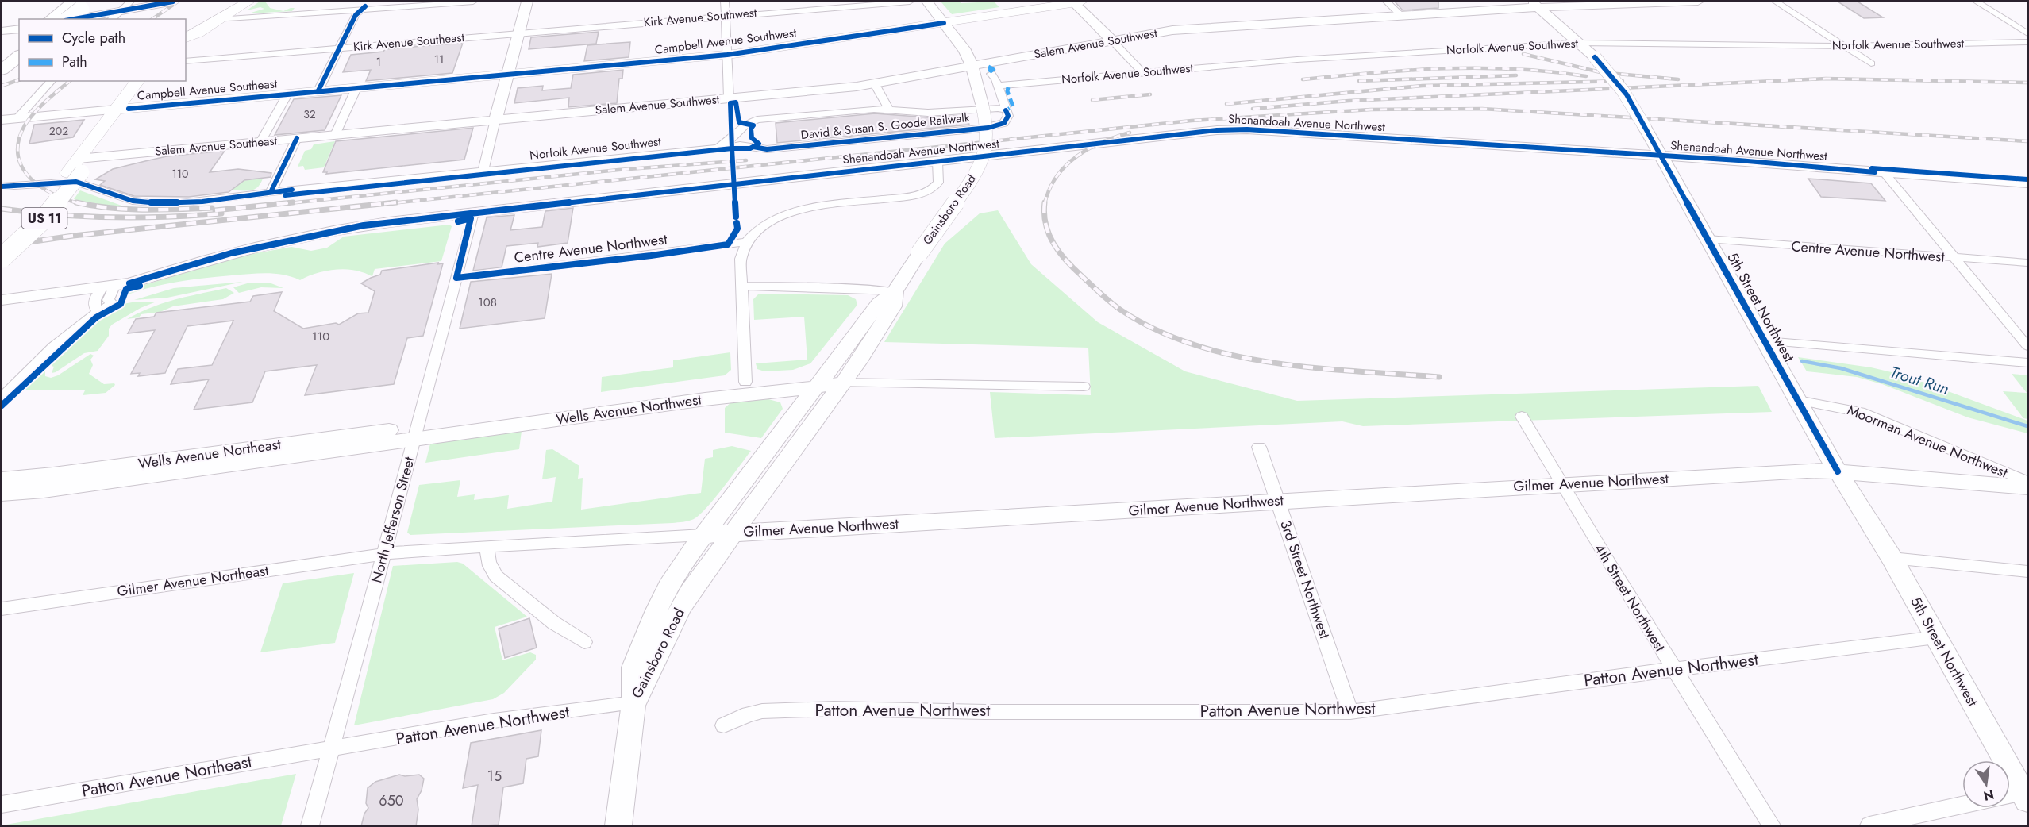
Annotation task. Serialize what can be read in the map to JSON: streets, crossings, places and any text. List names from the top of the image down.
{
  "streets": {
    "main road": ["Campbell Avenue Southwest", "Campbell Avenue Southeast", "US 11"],
    "street": [
      "Kirk Avenue Southwest",
      "Kirk Avenue Southeast",
      "Salem Avenue Southwest",
      "Norfolk Avenue Southwest",
      "Shenandoah Avenue Northwest",
      "David & Susan S. Goode Railwalk",
      "Salem Avenue Southeast",
      "Gainsboro Road",
      "Centre Avenue Northwest",
      "5th Street Northwest",
      "Wells Avenue Northwest",
      "Moorman Avenue Northwest",
      "Wells Avenue Northeast",
      "Gilmer Avenue Northwest",
      "North Jefferson Street",
      "3rd Street Northwest",
      "Gilmer Avenue Northeast",
      "4th Street Northwest",
      "Patton Avenue Northwest",
      "Patton Avenue Northeast"
    ]
  },
  "crossings": [
    ["Kirk Avenue Southwest", "Kirk Avenue Southeast"],
    ["Campbell Avenue Southwest", "Gainsboro Road"],
    ["Salem Avenue Southwest", "Salem Avenue Southeast"],
    ["Salem Avenue Southwest", "Gainsboro Road"],
    ["Salem Avenue Southwest", "5th Street Northwest"],
    ["Norfolk Avenue Southwest", "David & Susan S. Goode Railwalk"],
    ["Norfolk Avenue Southwest", "5th Street Northwest"],
    ["Campbell Avenue Southeast", "US 11"],
    ["Shenandoah Avenue Northwest", "5th Street Northwest"],
    ["Shenandoah Avenue Northwest", "North Jefferson Street"],
    ["Salem Avenue Southeast", "US 11"],
    ["Gainsboro Road", "Wells Avenue Northwest"],
    ["Gainsboro Road", "Gilmer Avenue Northwest"],
    ["Gainsboro Road", "Patton Avenue Northwest"],
    ["Centre Avenue Northwest", "5th Street Northwest"],
    ["Centre Avenue Northwest", "North Jefferson Street"],
    ["5th Street Northwest", "Moorman Avenue Northwest"],
    ["5th Street Northwest", "Gilmer Avenue Northwest"],
    ["5th Street Northwest", "Patton Avenue Northwest"],
    ["Wells Avenue Northwest", "Wells Avenue Northeast"],
    ["Wells Avenue Northwest", "North Jefferson Street"],
    ["Wells Avenue Northeast", "North Jefferson Street"],
    ["Gilmer Avenue Northwest", "North Jefferson Street"],
    ["Gilmer Avenue Northwest", "3rd Street Northwest"],
    ["Gilmer Avenue Northwest", "Gilmer Avenue Northeast"],
    ["Gilmer Avenue Northwest", "4th Street Northwest"],
    ["North Jefferson Street", "Gilmer Avenue Northeast"],
    ["North Jefferson Street", "Patton Avenue Northwest"],
    ["North Jefferson Street", "Patton Avenue Northeast"],
    ["3rd Street Northwest", "Patton Avenue Northwest"],
    ["4th Street Northwest", "Patton Avenue Northwest"],
    ["Patton Avenue Northwest", "Patton Avenue Northeast"]
  ],
  "water": ["Trout Run"],
  "house_numbers": [
    "11",
    "1",
    "32",
    "202",
    "110",
    "108",
    "110",
    "15",
    "650"
  ],
  "legend": ["Cycle path", "Path"],
  "north": "bottom"
}
